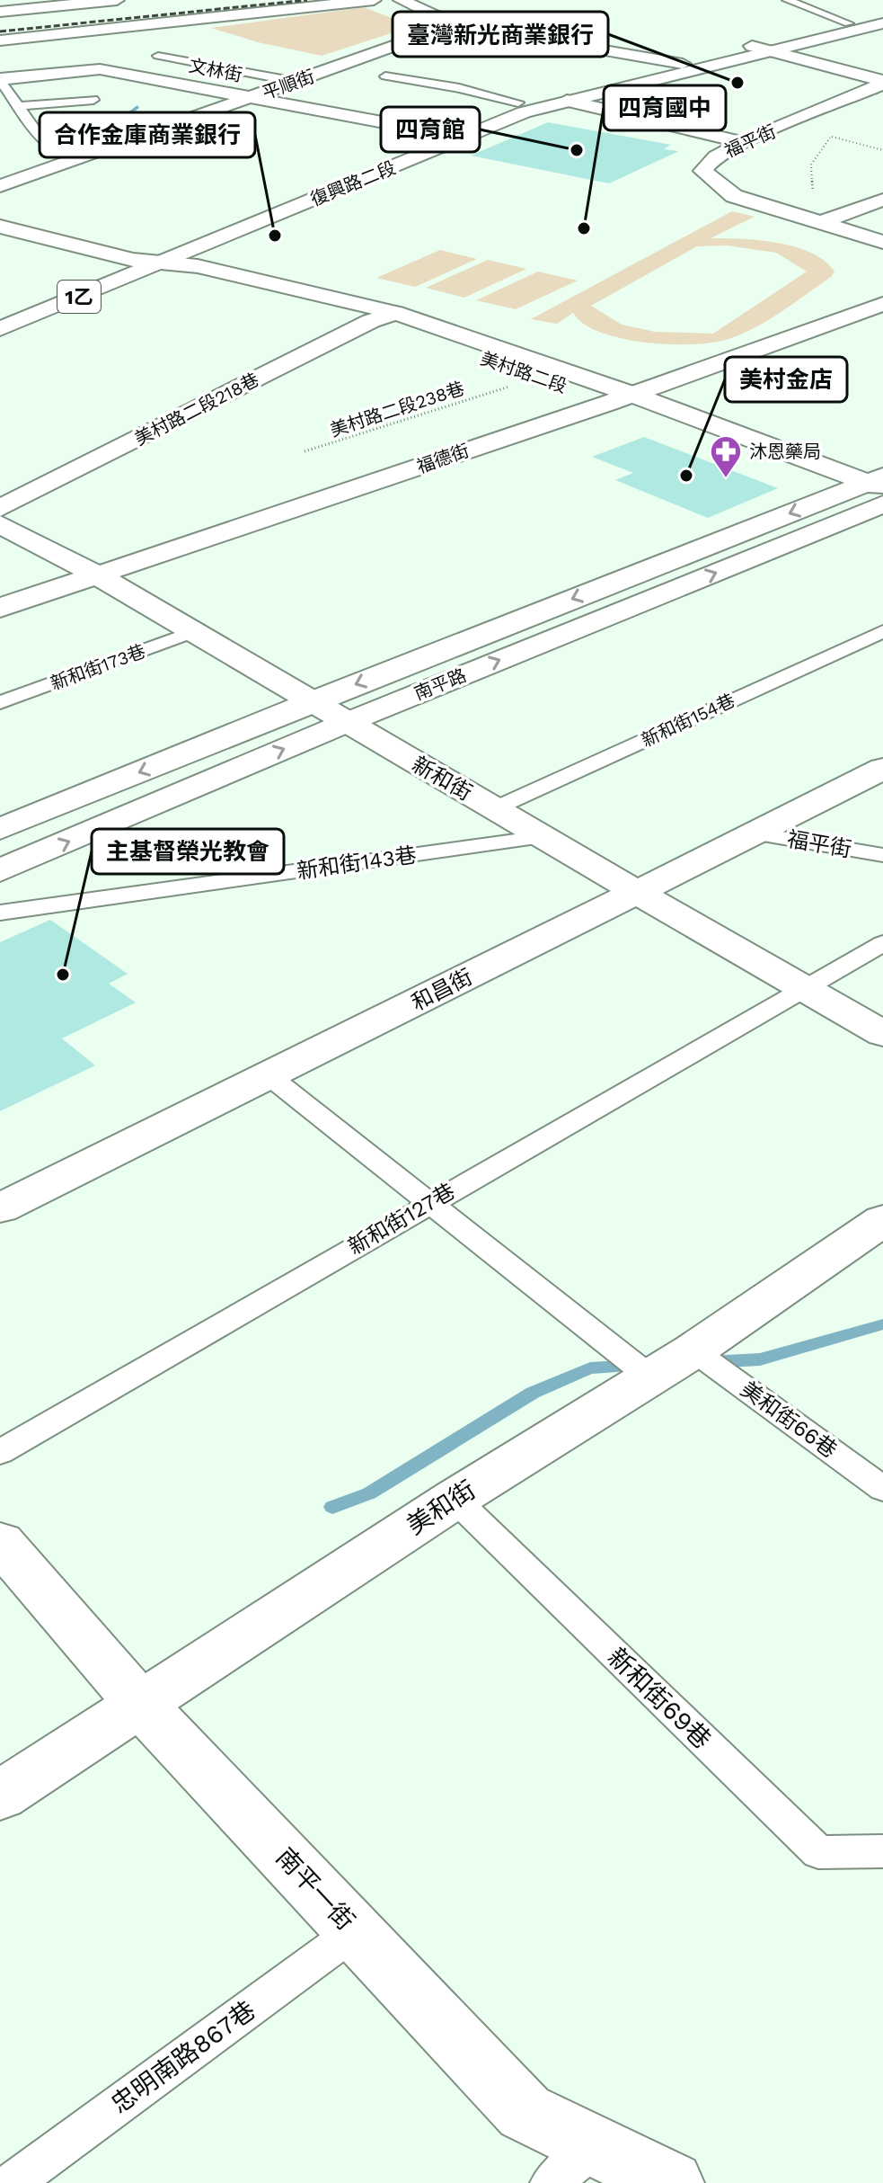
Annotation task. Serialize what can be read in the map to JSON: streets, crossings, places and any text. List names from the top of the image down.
{
  "streets": {
    "street": [
      "文林街",
      "平順街",
      "福平街",
      "復興路二段",
      "1乙",
      "美村路二段",
      "美村路二段218巷",
      "福德街",
      "南平路",
      "新和街",
      "和昌街",
      "美和街",
      "南平一街"
    ],
    "lane": [
      "新和街173巷",
      "新和街154巷",
      "新和街143巷",
      "新和街127巷",
      "美和街66巷",
      "新和街69巷",
      "忠明南路867巷"
    ],
    "path": ["美村路二段238巷"]
  },
  "crossings": [
    ["文林街", "平順街"],
    ["文林街", "復興路二段"],
    ["福平街", "復興路二段"],
    ["福平街", "和昌街"],
    ["復興路二段", "美村路二段"],
    ["美村路二段", "美村路二段218巷"],
    ["美村路二段", "美村路二段238巷"],
    ["美村路二段", "福德街"],
    ["美村路二段", "南平路"],
    ["福德街", "新和街"],
    ["新和街173巷", "新和街"],
    ["南平路", "新和街"],
    ["新和街154巷", "新和街"],
    ["新和街", "新和街143巷"],
    ["新和街", "和昌街"],
    ["新和街", "新和街127巷"],
    ["美和街66巷", "美和街"],
    ["美和街", "新和街69巷"],
    ["美和街", "南平一街"],
    ["南平一街", "忠明南路867巷"]
  ],
  "places": {
    "other": [
      "臺灣新光商業銀行",
      "四育館",
      "四育國中",
      "合作金庫商業銀行",
      "美村金店",
      "主基督榮光教會"
    ],
    "pharmacy": ["沐恩藥局"]
  }
}
